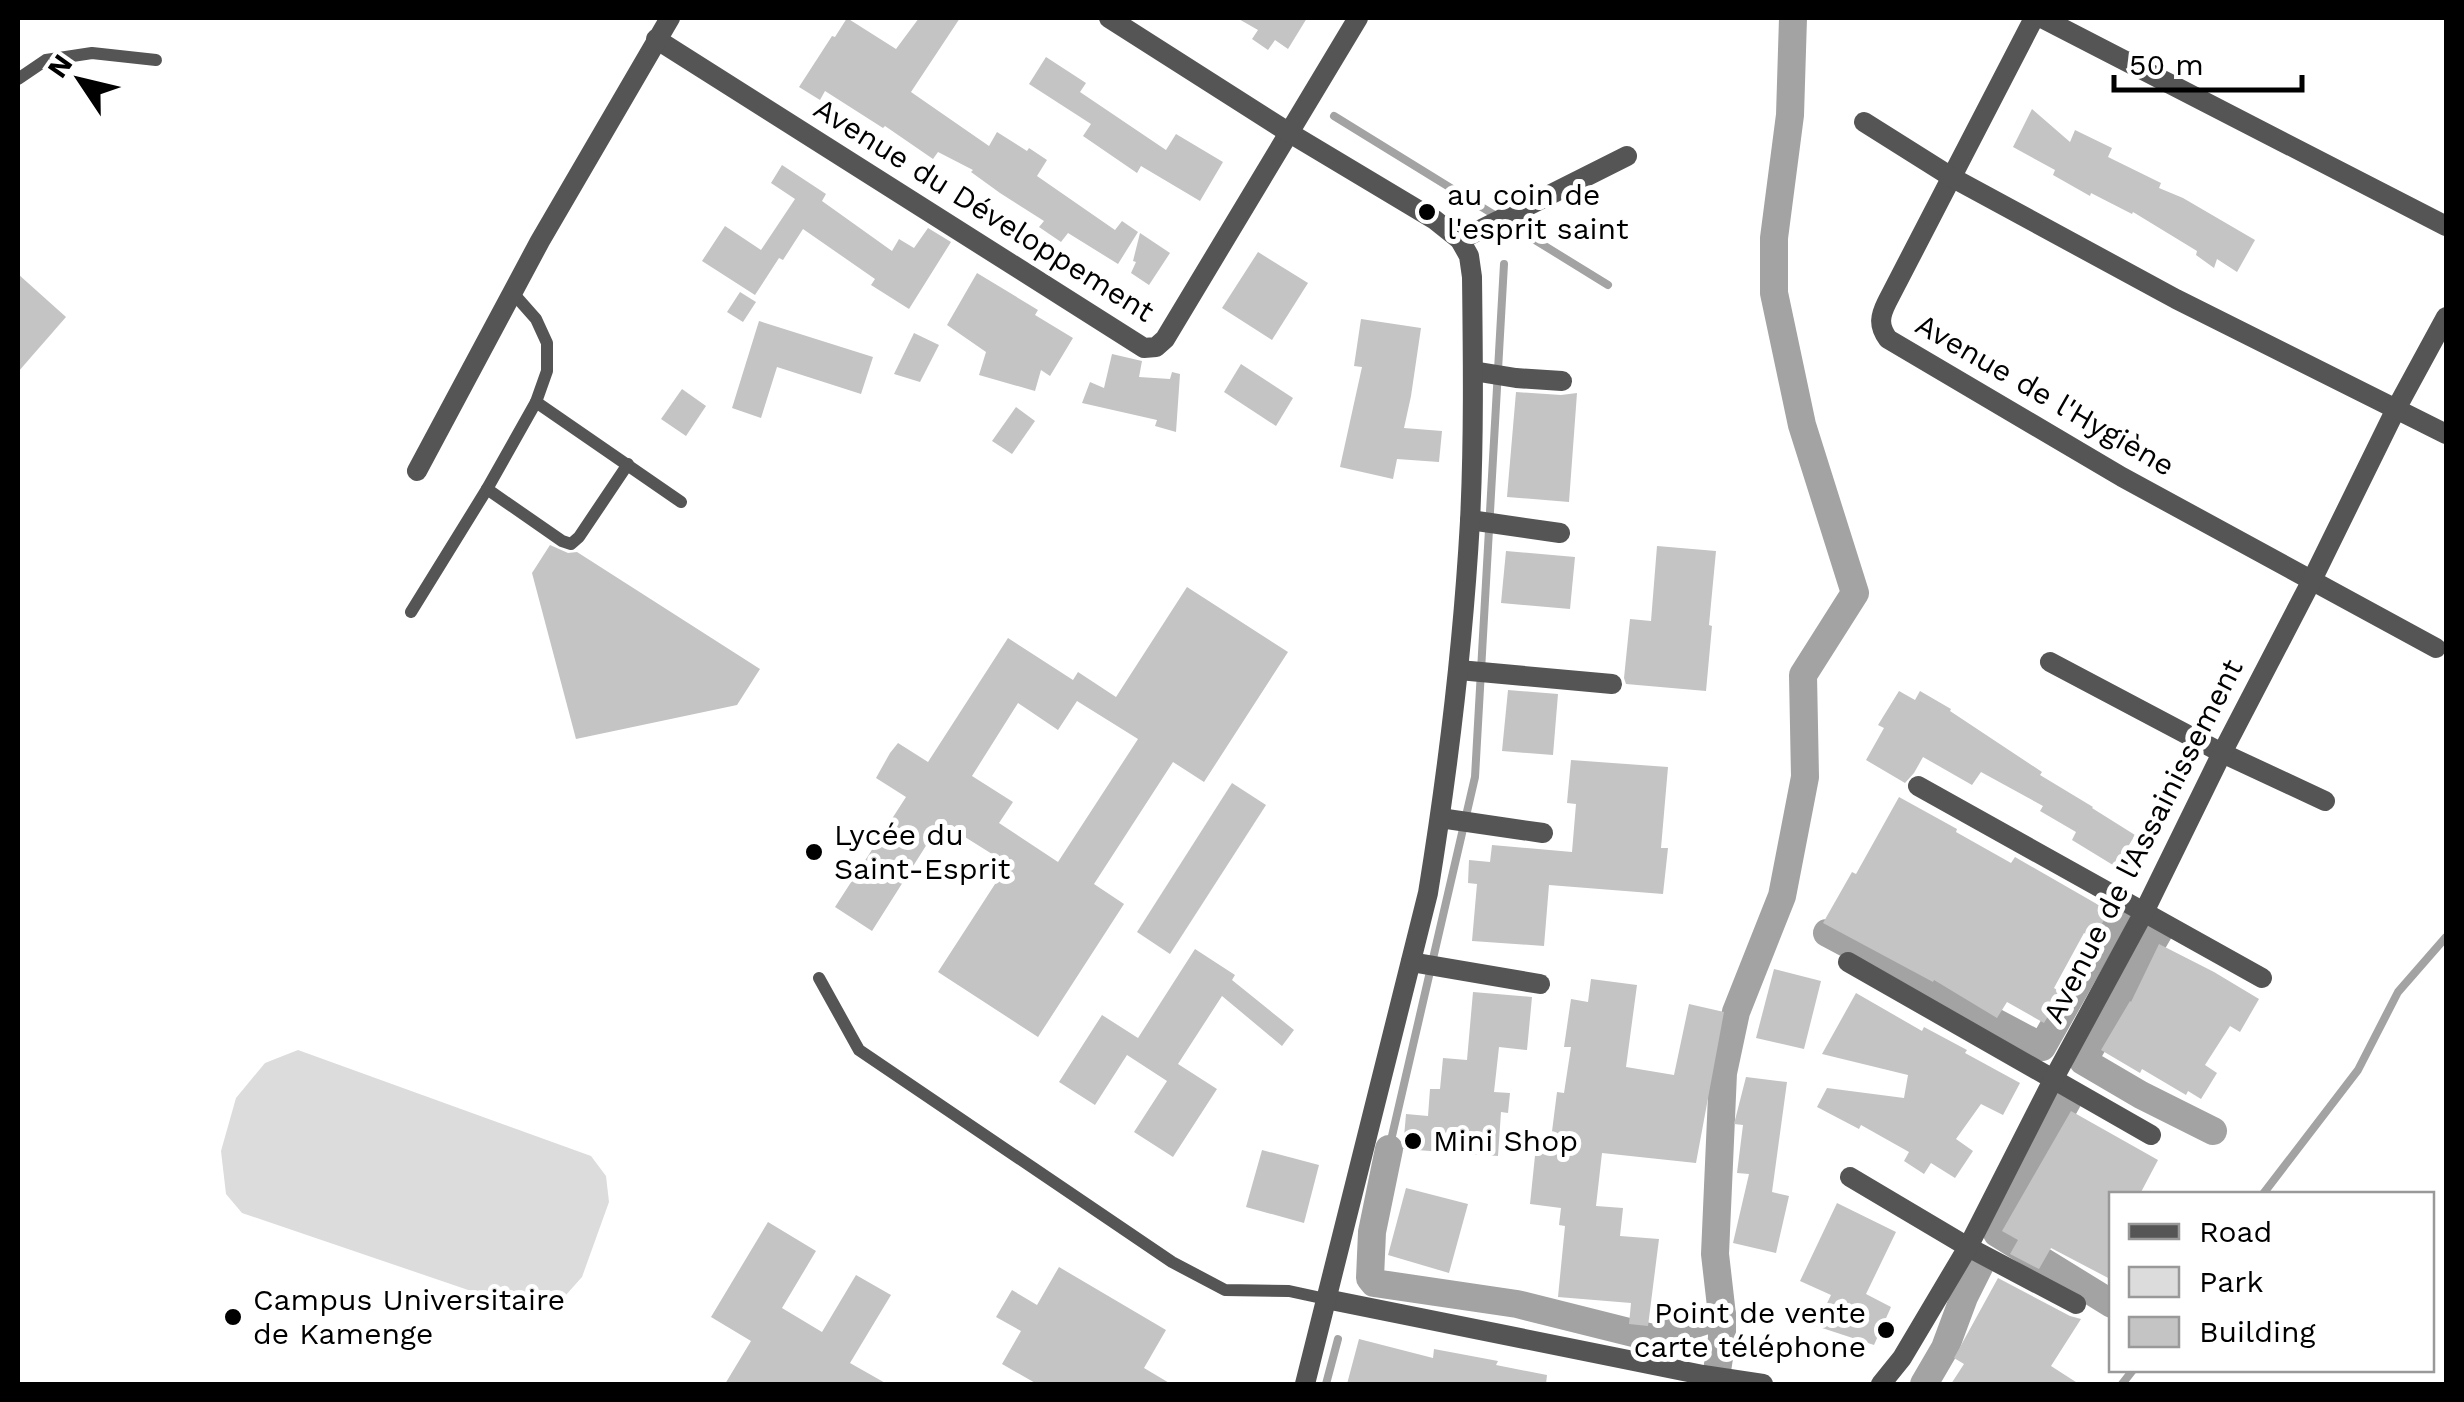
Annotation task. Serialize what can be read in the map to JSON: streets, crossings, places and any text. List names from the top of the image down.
{
  "streets": {
    "street": ["Avenue du Développement", "Avenue de l'Hygiène", "Avenue de l'Assainissement"]
  },
  "crossings": [
    ["Avenue de l'Hygiène", "Avenue de l'Assainissement"]
  ],
  "places": [
    "au coin de l'esprit saint",
    "Lycée du Saint-Esprit",
    "Mini Shop",
    "Campus Universitaire de Kamenge",
    "Point de vente carte téléphone"
  ],
  "legend": ["Road", "Park", "Building"],
  "scale_bar": "50 m",
  "north": "top left"
}
